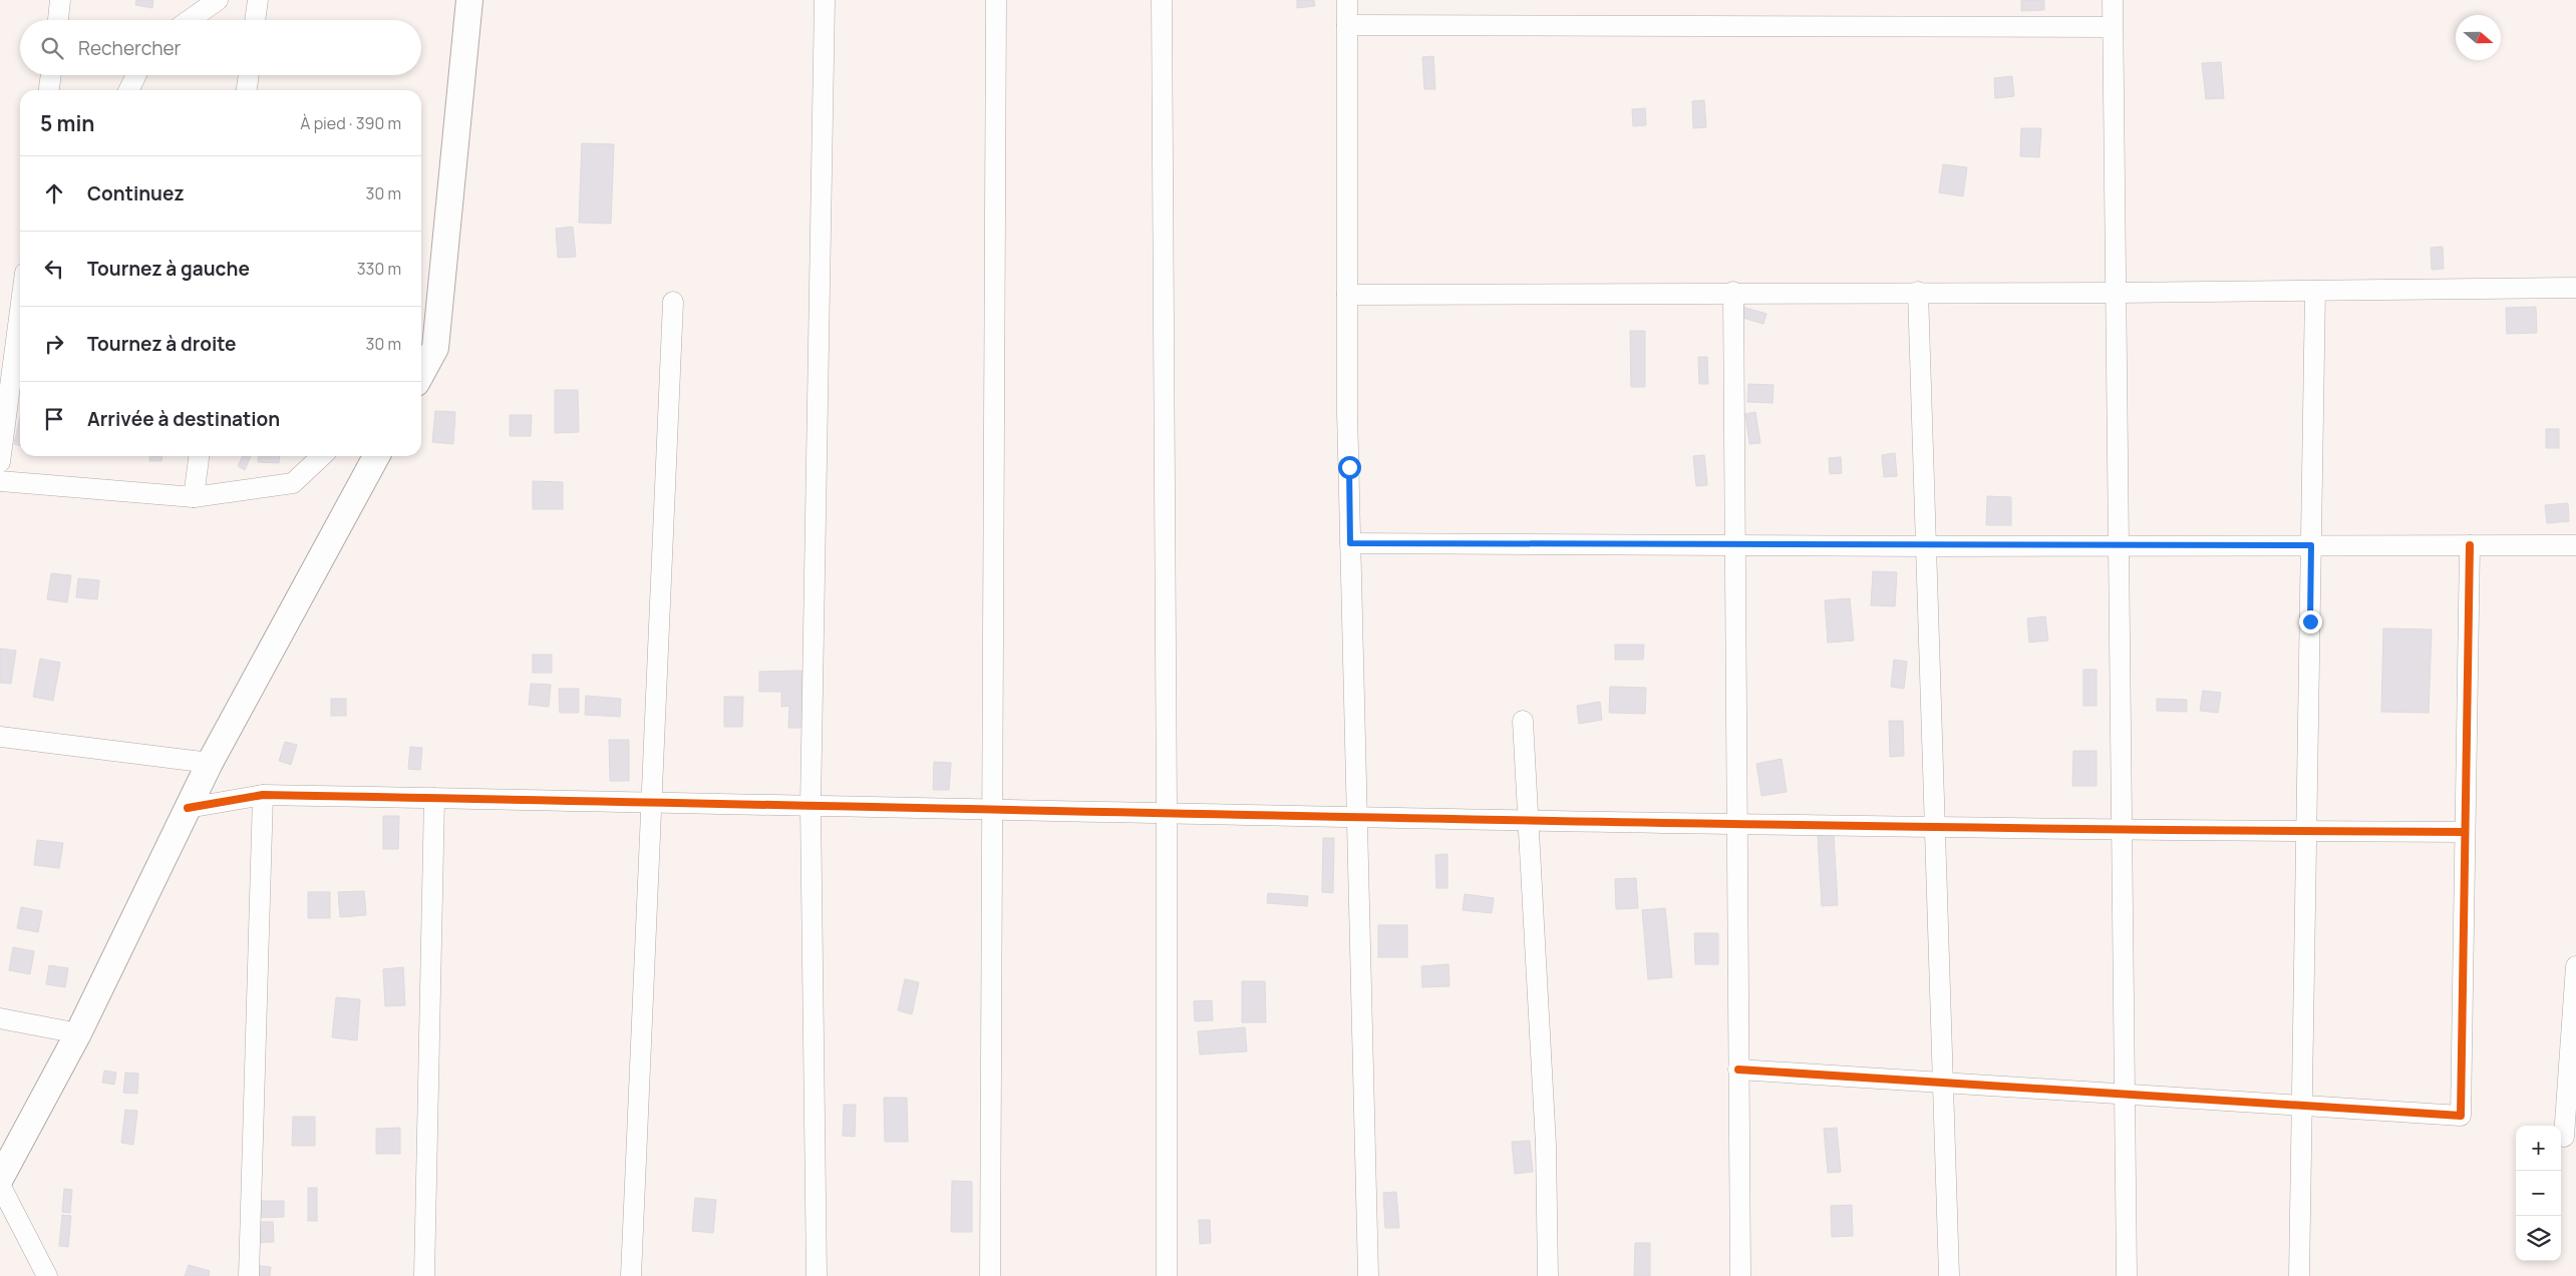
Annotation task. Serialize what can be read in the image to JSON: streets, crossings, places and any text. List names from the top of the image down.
{
  "north": "right",
  "page": {
    "search": "Rechercher",
    "heading": ["5 min", "À pied · 390 m"],
    "list": [
      ["Continuez", "30 m"],
      ["Tournez à gauche", "330 m"],
      ["Tournez à droite", "30 m"],
      "Arrivée à destination"
    ],
    "map_buttons": ["+", "−"]
  }
}
